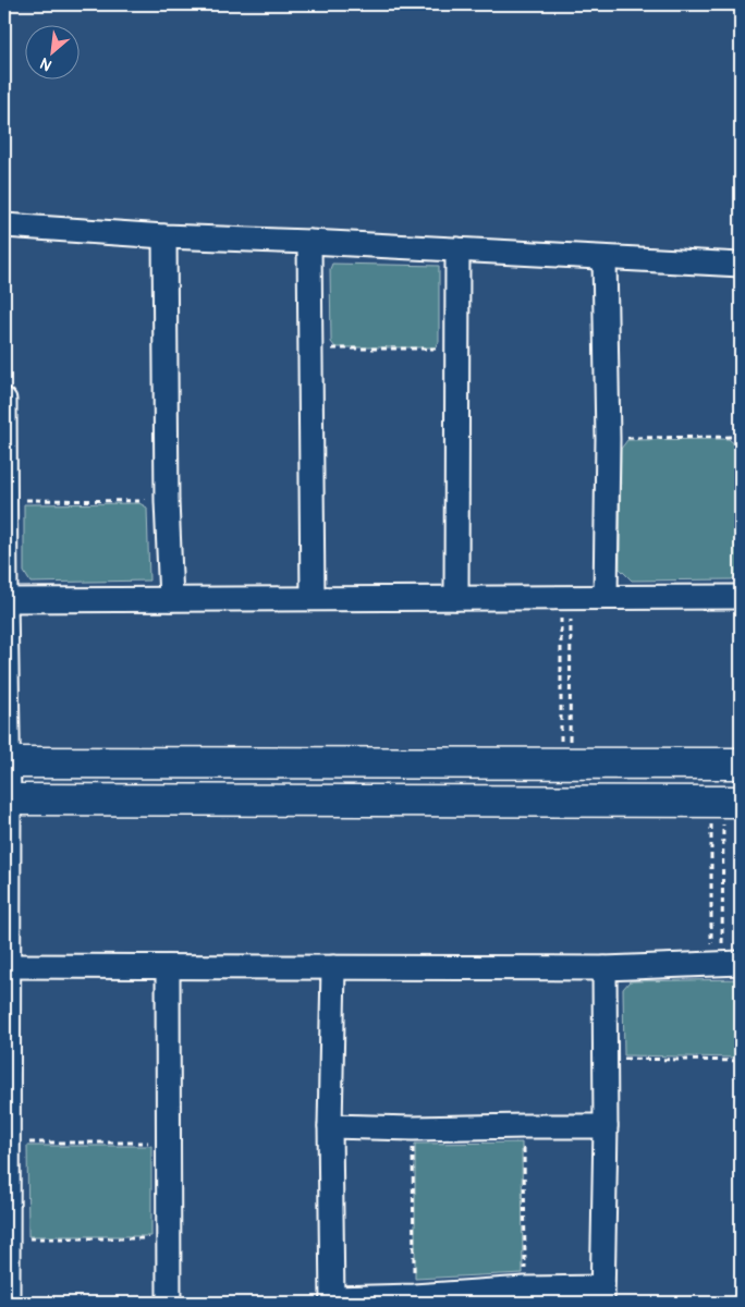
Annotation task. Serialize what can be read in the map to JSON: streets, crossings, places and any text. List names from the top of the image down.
{
  "north": "bottom left"
}
